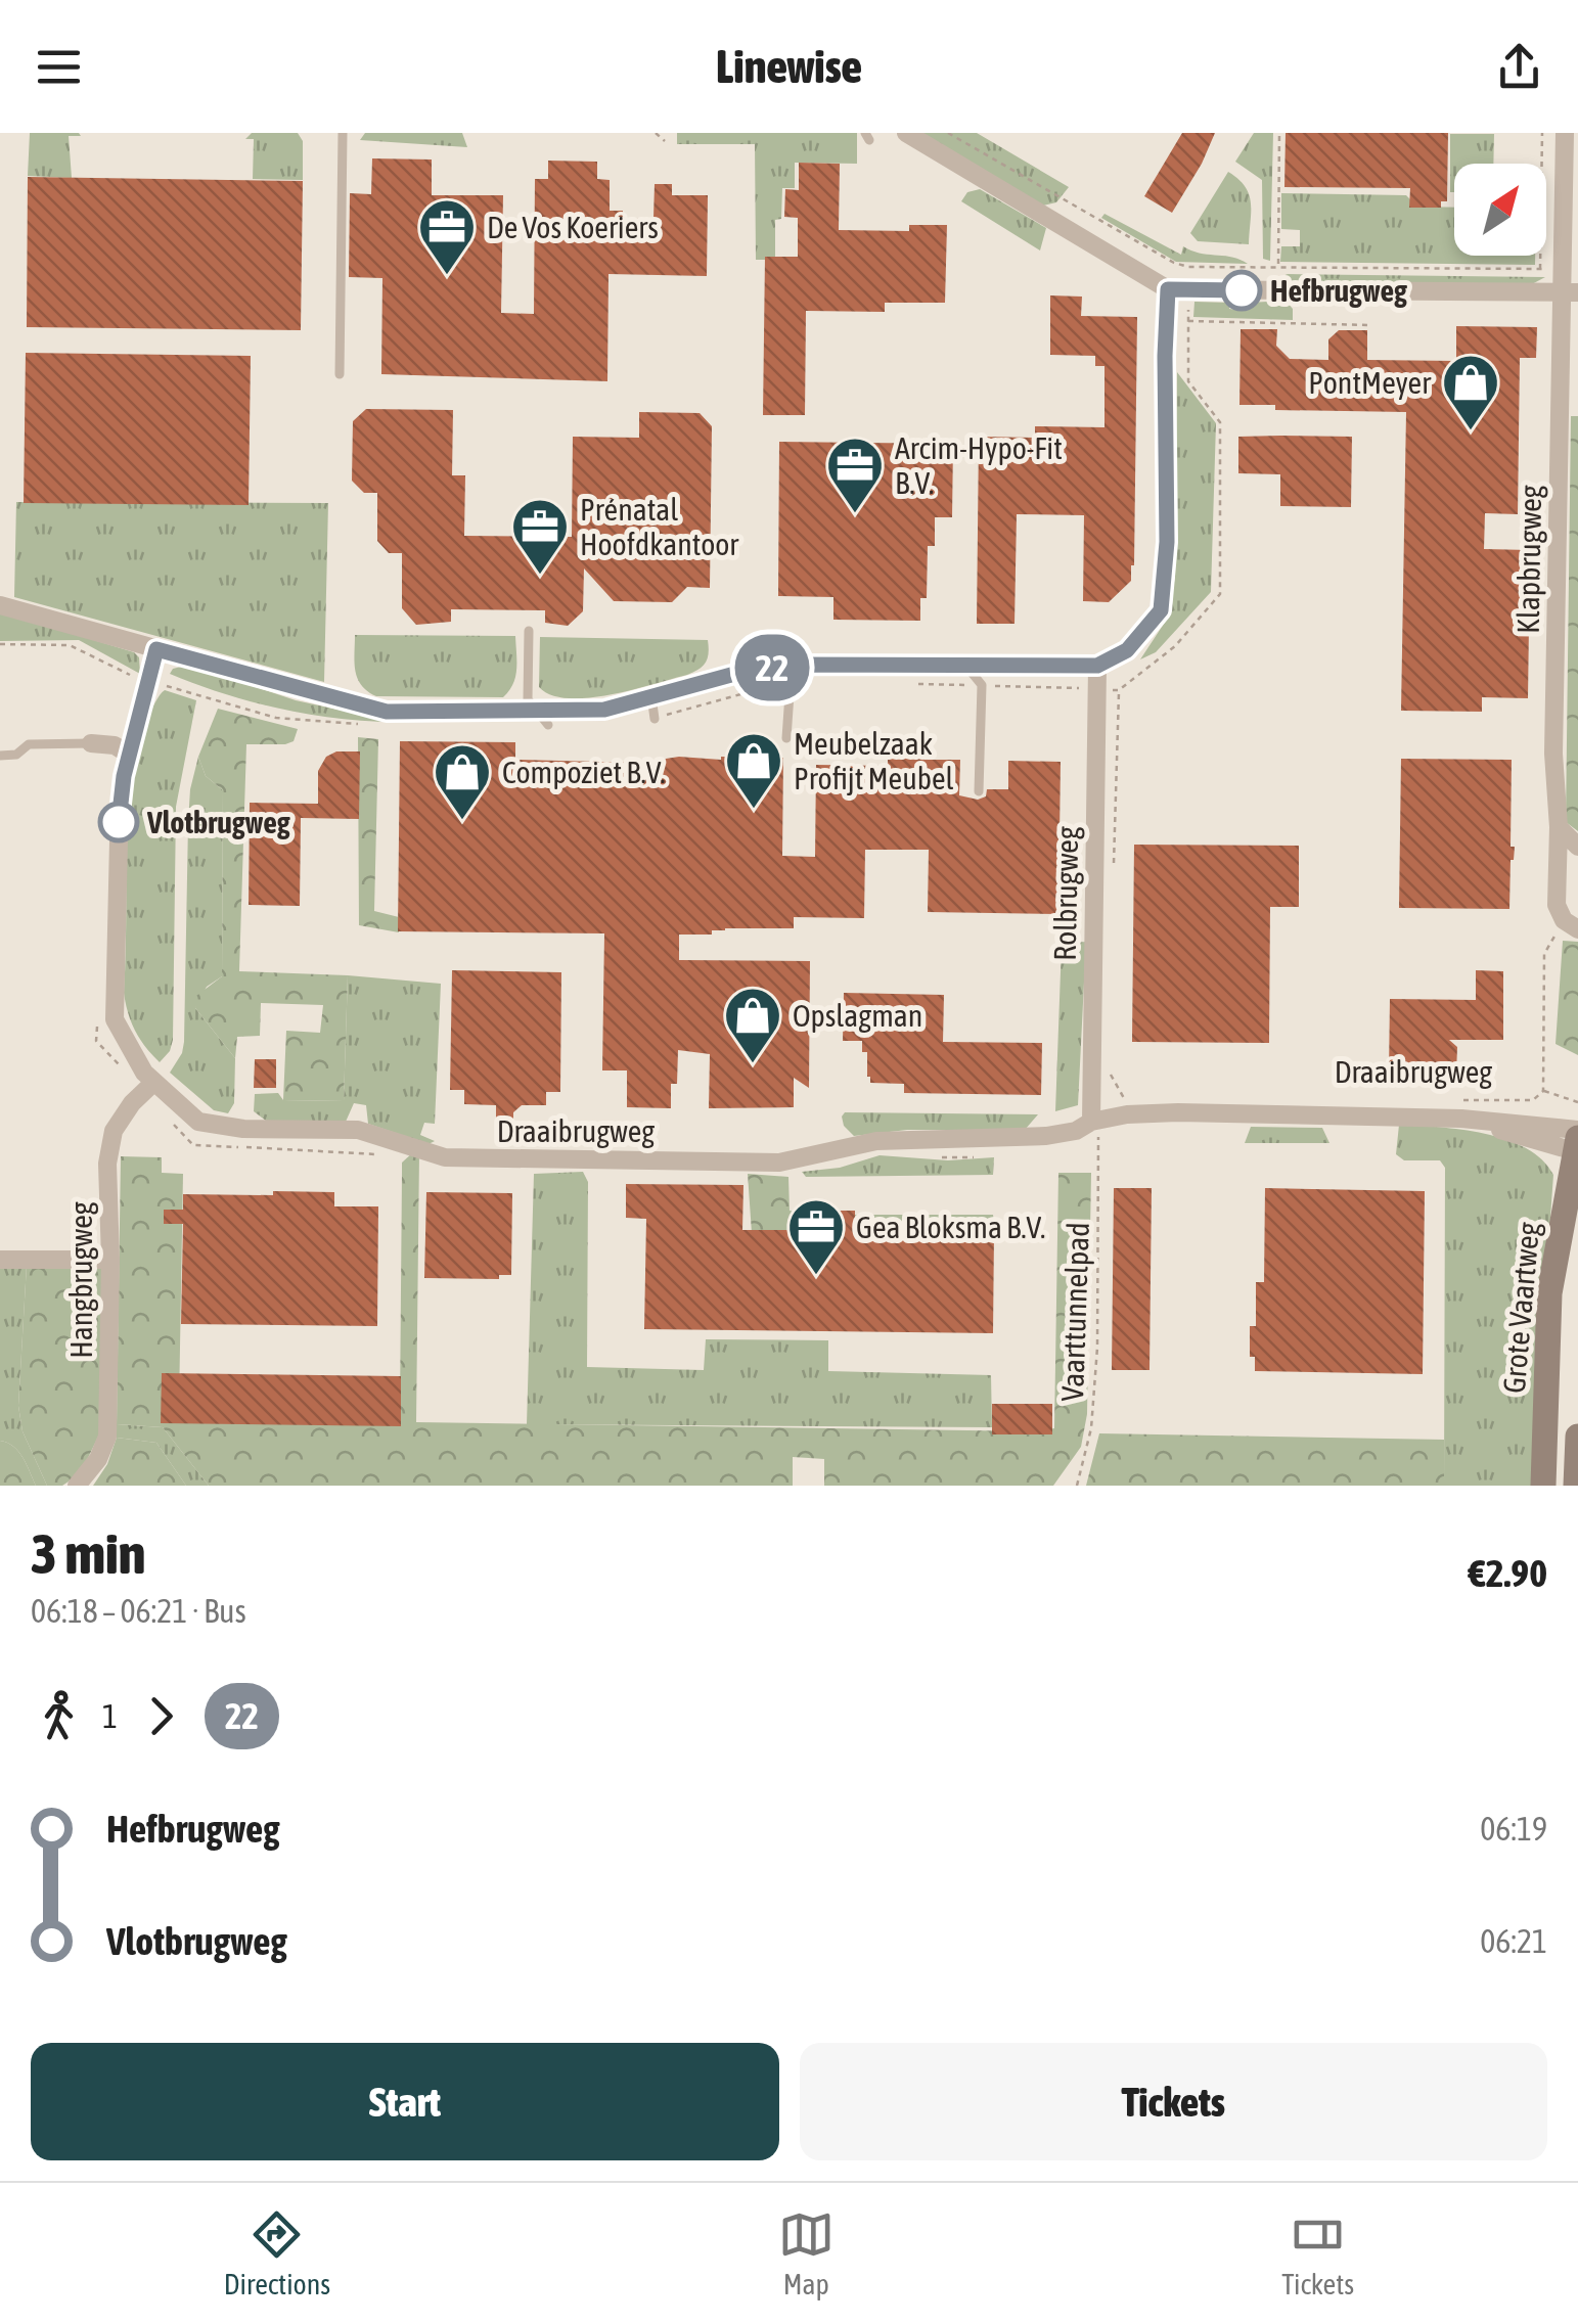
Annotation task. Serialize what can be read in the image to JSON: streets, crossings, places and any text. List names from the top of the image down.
{
  "streets": {
    "main road": ["Grote Vaartweg"],
    "street": [
      "Klapbrugweg",
      "Rolbrugweg",
      "Draaibrugweg",
      "Hangbrugweg"
    ],
    "path": ["Vaarttunnelpad"]
  },
  "crossings": [
    ["Rolbrugweg", "Draaibrugweg"],
    ["Rolbrugweg", "Vaarttunnelpad"],
    ["Draaibrugweg", "Hangbrugweg"],
    ["Draaibrugweg", "Grote Vaartweg"],
    ["Draaibrugweg", "Vaarttunnelpad"]
  ],
  "places": {
    "office": [
      "De Vos Koeriers",
      "Arcim-Hypo-Fit B.V.",
      "Prénatal Hoofdkantoor",
      "Gea Bloksma B.V."
    ],
    "other": ["Hefbrugweg", "Vlotbrugweg"],
    "shop": [
      "PontMeyer",
      "Meubelzaak Profijt Meubel",
      "Compoziet B.V.",
      "Opslagman"
    ]
  },
  "lines": ["bus line 22"],
  "north": "top right",
  "page": {
    "header": "Linewise",
    "on_map": "22",
    "heading": ["3 min", "06:18 – 06:21 · Bus", "€2.90"],
    "legs": ["1", "22"],
    "list": [
      {
        "name": "Hefbrugweg",
        "value": "06:19"
      },
      {
        "name": "Vlotbrugweg",
        "value": "06:21"
      }
    ],
    "buttons": ["Start", "Tickets"],
    "tabs": ["Directions", "Map", "Tickets"]
  }
}
